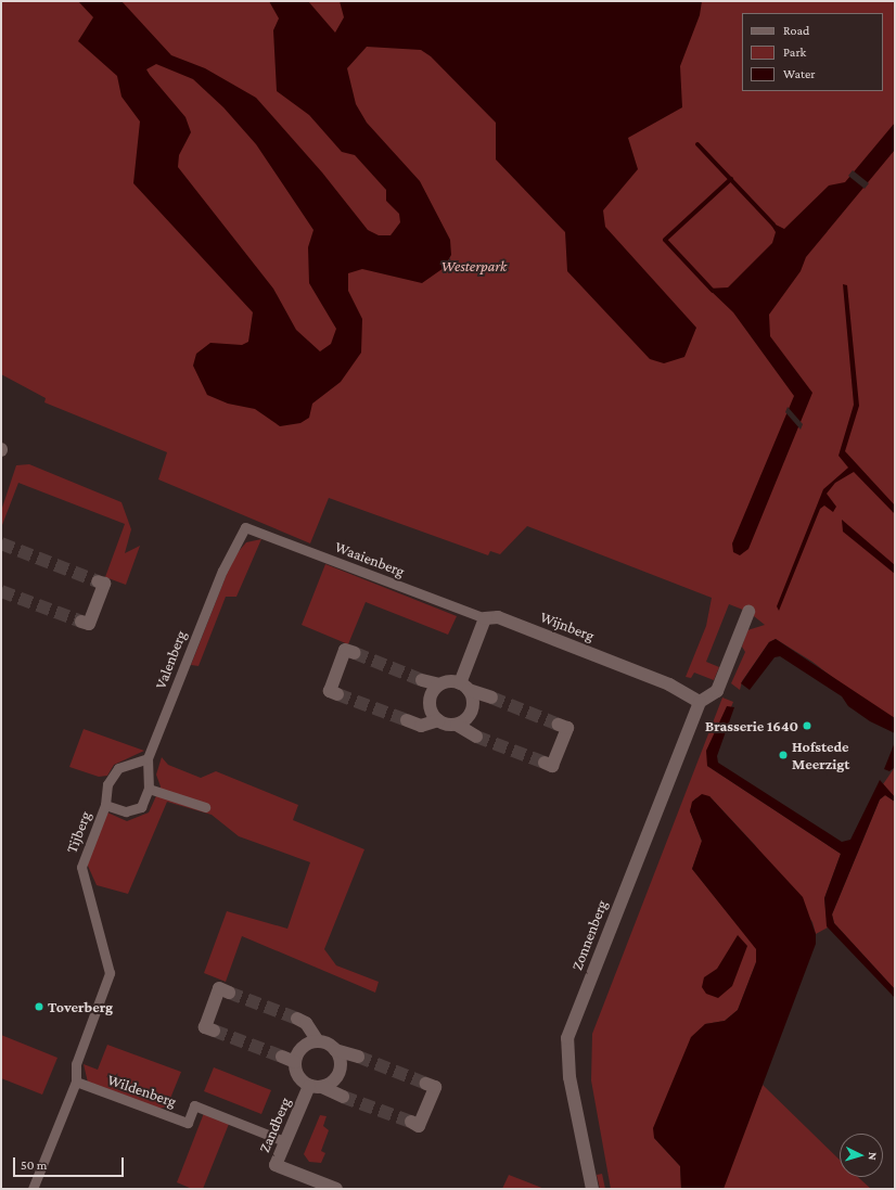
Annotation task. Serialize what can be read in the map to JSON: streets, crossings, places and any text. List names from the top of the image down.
{
  "streets": {
    "street": [
      "Waaienberg",
      "Wijnberg",
      "Valenberg",
      "Tijberg",
      "Zonnenberg",
      "Wildenberg",
      "Zandberg"
    ]
  },
  "crossings": [
    ["Waaienberg", "Wijnberg"],
    ["Waaienberg", "Valenberg"],
    ["Wijnberg", "Zonnenberg"],
    ["Valenberg", "Tijberg"],
    ["Tijberg", "Wildenberg"],
    ["Wildenberg", "Zandberg"]
  ],
  "parks": ["Westerpark"],
  "places": ["Brasserie 1640", "Hofstede Meerzigt", "Toverberg"],
  "legend": ["Road", "Park", "Water"],
  "scale_bar": "50 m",
  "north": "right"
}
